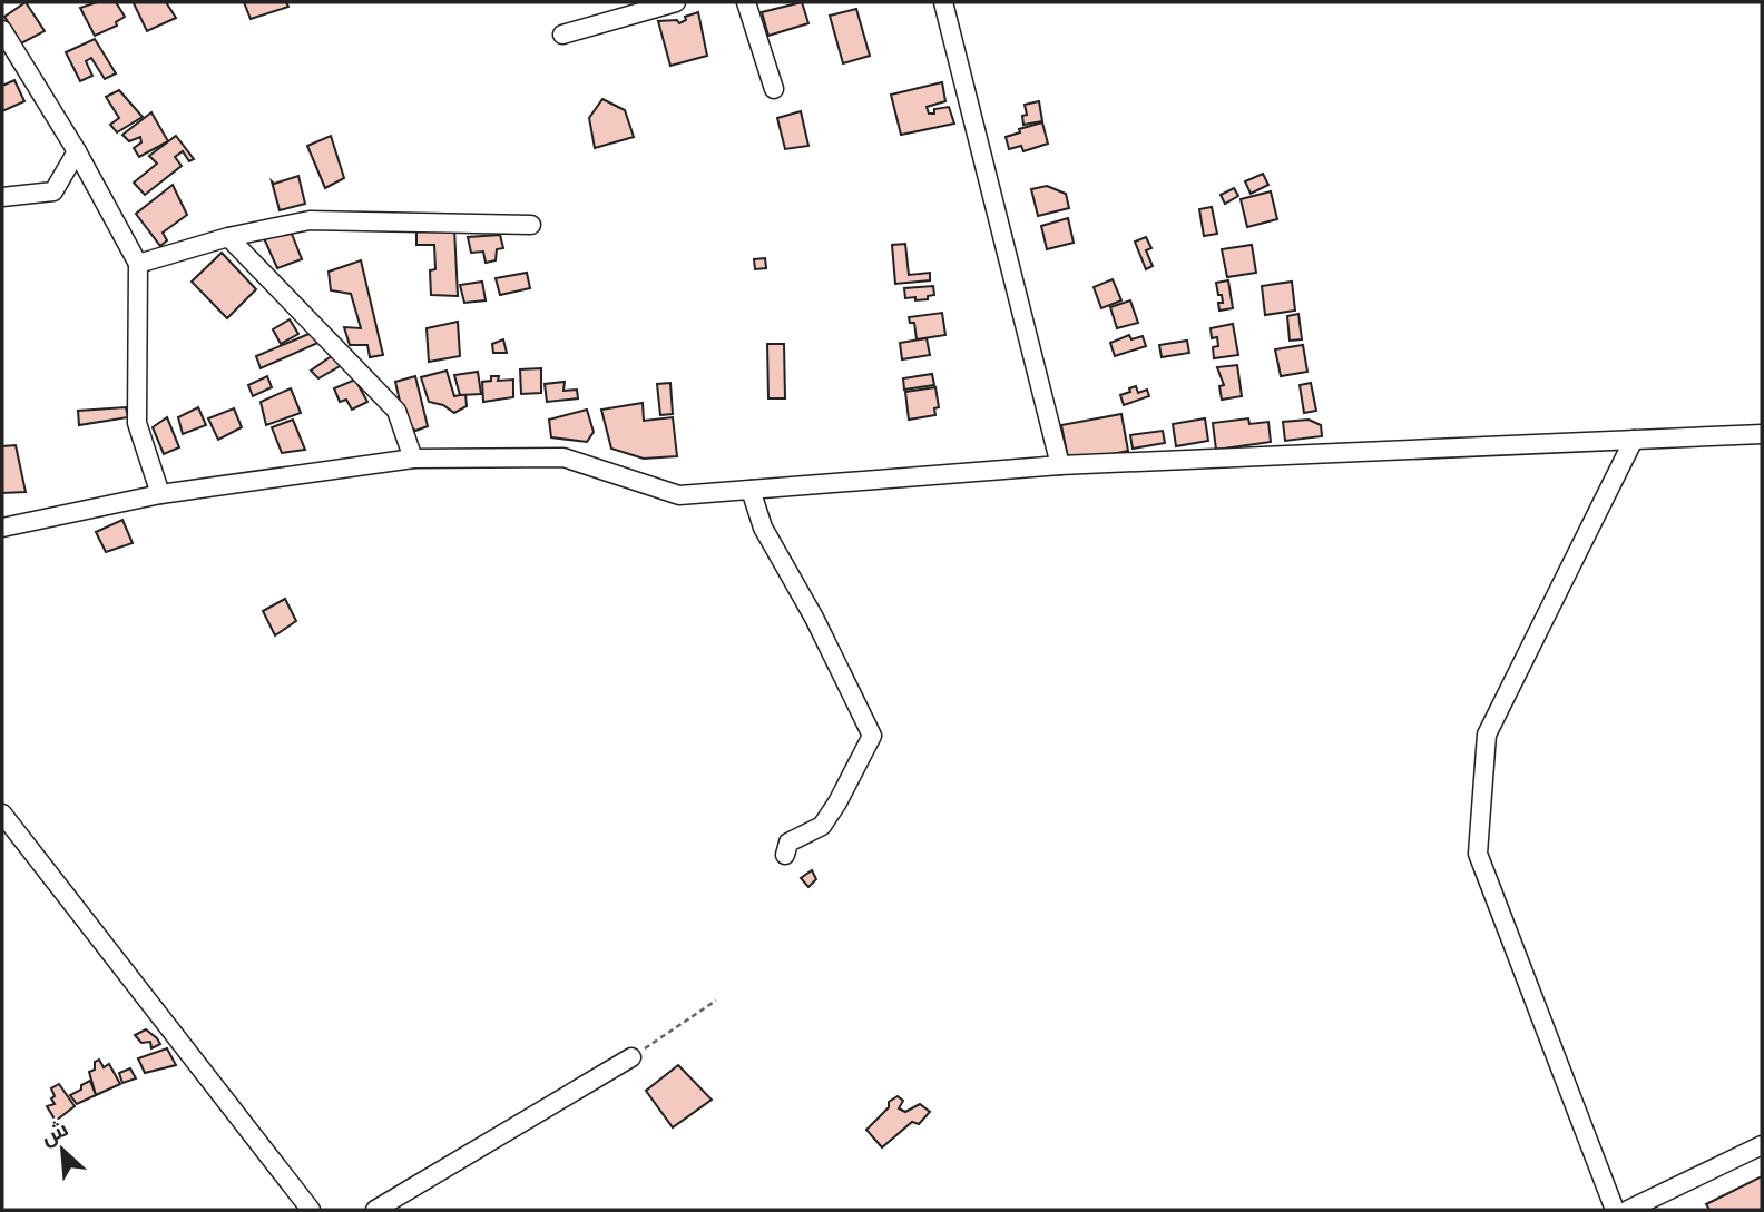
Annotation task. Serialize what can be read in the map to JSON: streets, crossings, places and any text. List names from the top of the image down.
{
  "north": "top left"
}
